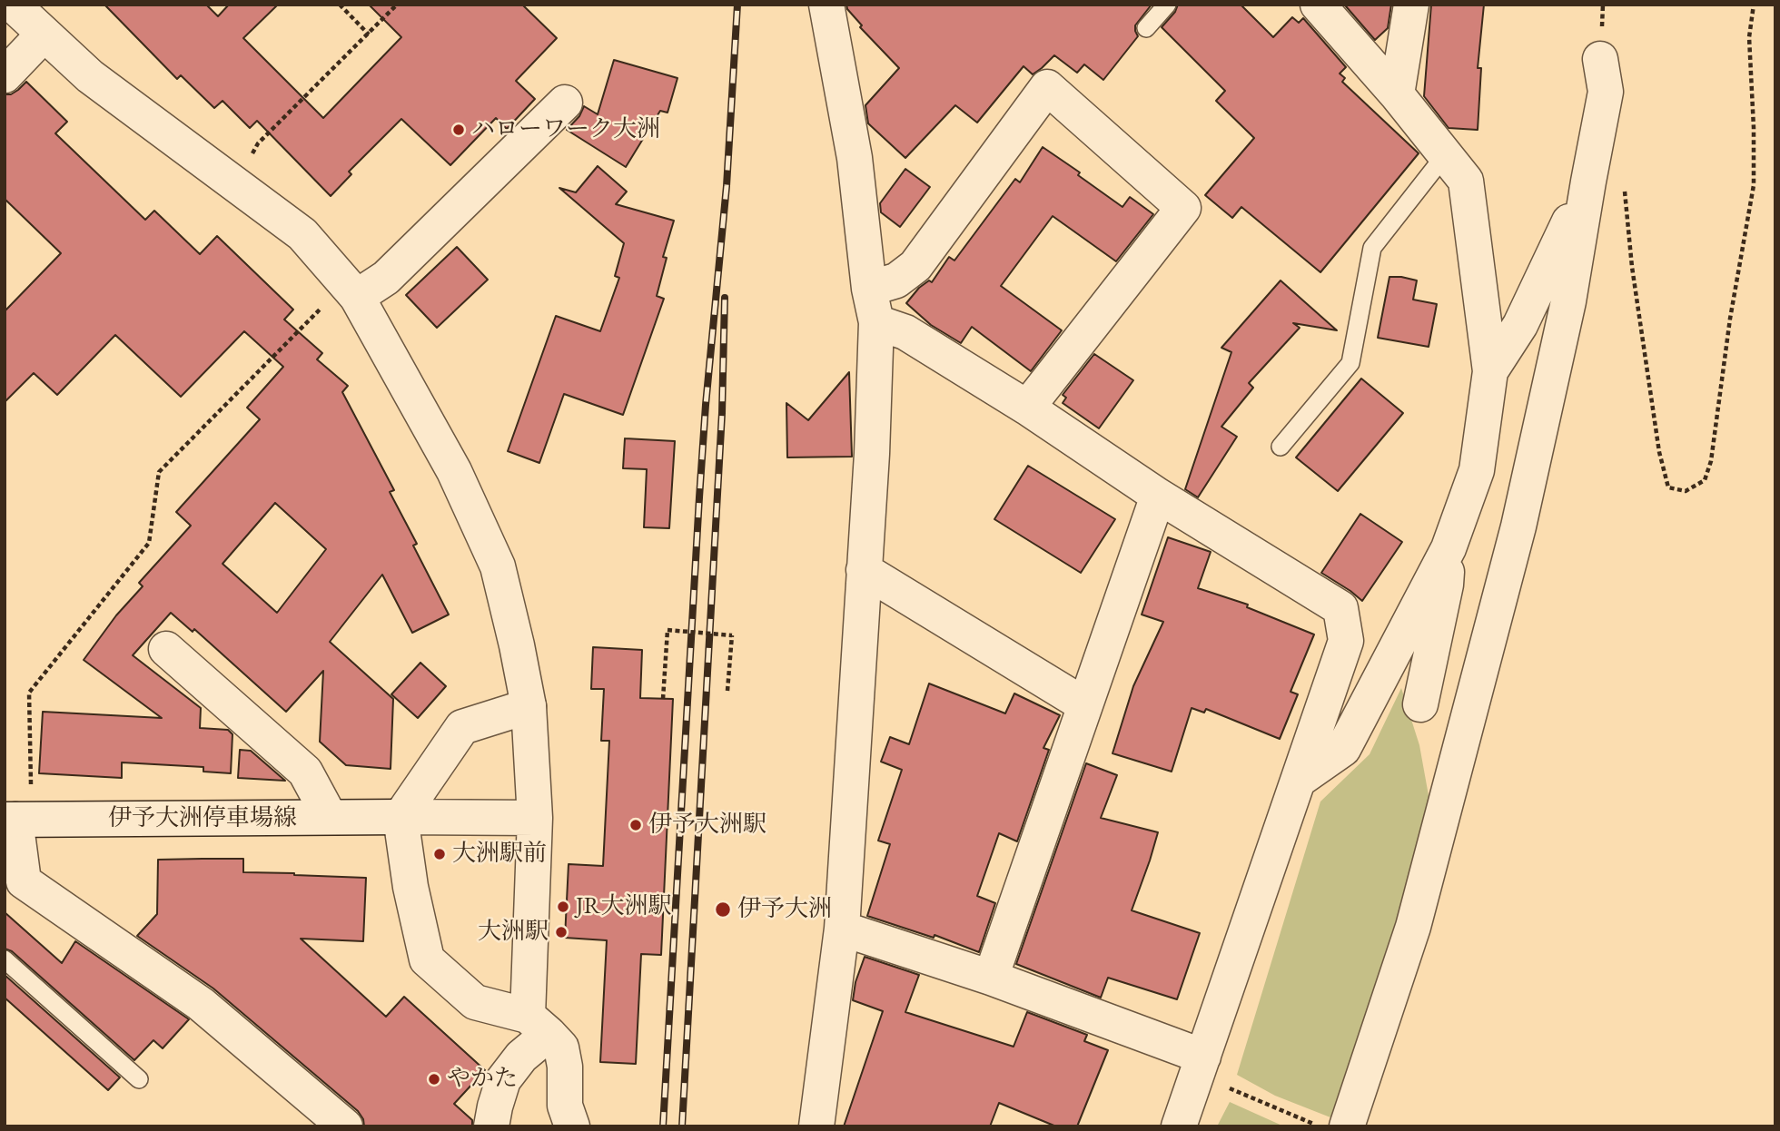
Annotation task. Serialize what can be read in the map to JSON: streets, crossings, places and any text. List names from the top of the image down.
{
  "streets": {
    "street": ["伊予大洲停車場線"]
  },
  "places": [
    "ハローワーク大洲",
    "伊予大洲駅",
    "大洲駅前",
    "JR大洲駅",
    "伊予大洲",
    "大洲駅",
    "やかた"
  ]
}
